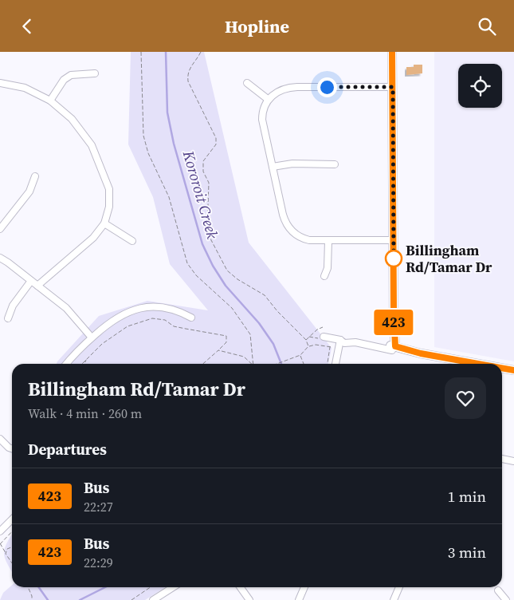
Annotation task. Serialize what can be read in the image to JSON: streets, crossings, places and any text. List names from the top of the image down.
{
  "water": ["Kororoit Creek"],
  "places": ["Billingham Rd/Tamar Dr"],
  "lines": ["bus line 423"],
  "page": {
    "header": "Hopline",
    "on_map": "423",
    "heading": [
      ["Billingham Rd/Tamar Dr", "Walk · 4 min · 260 m"],
      "Departures"
    ],
    "list": [
      {
        "mark": "423",
        "name": "Bus",
        "note": "22:27",
        "value": "1 min"
      },
      {
        "mark": "423",
        "name": "Bus",
        "note": "22:29",
        "value": "3 min"
      }
    ]
  }
}
